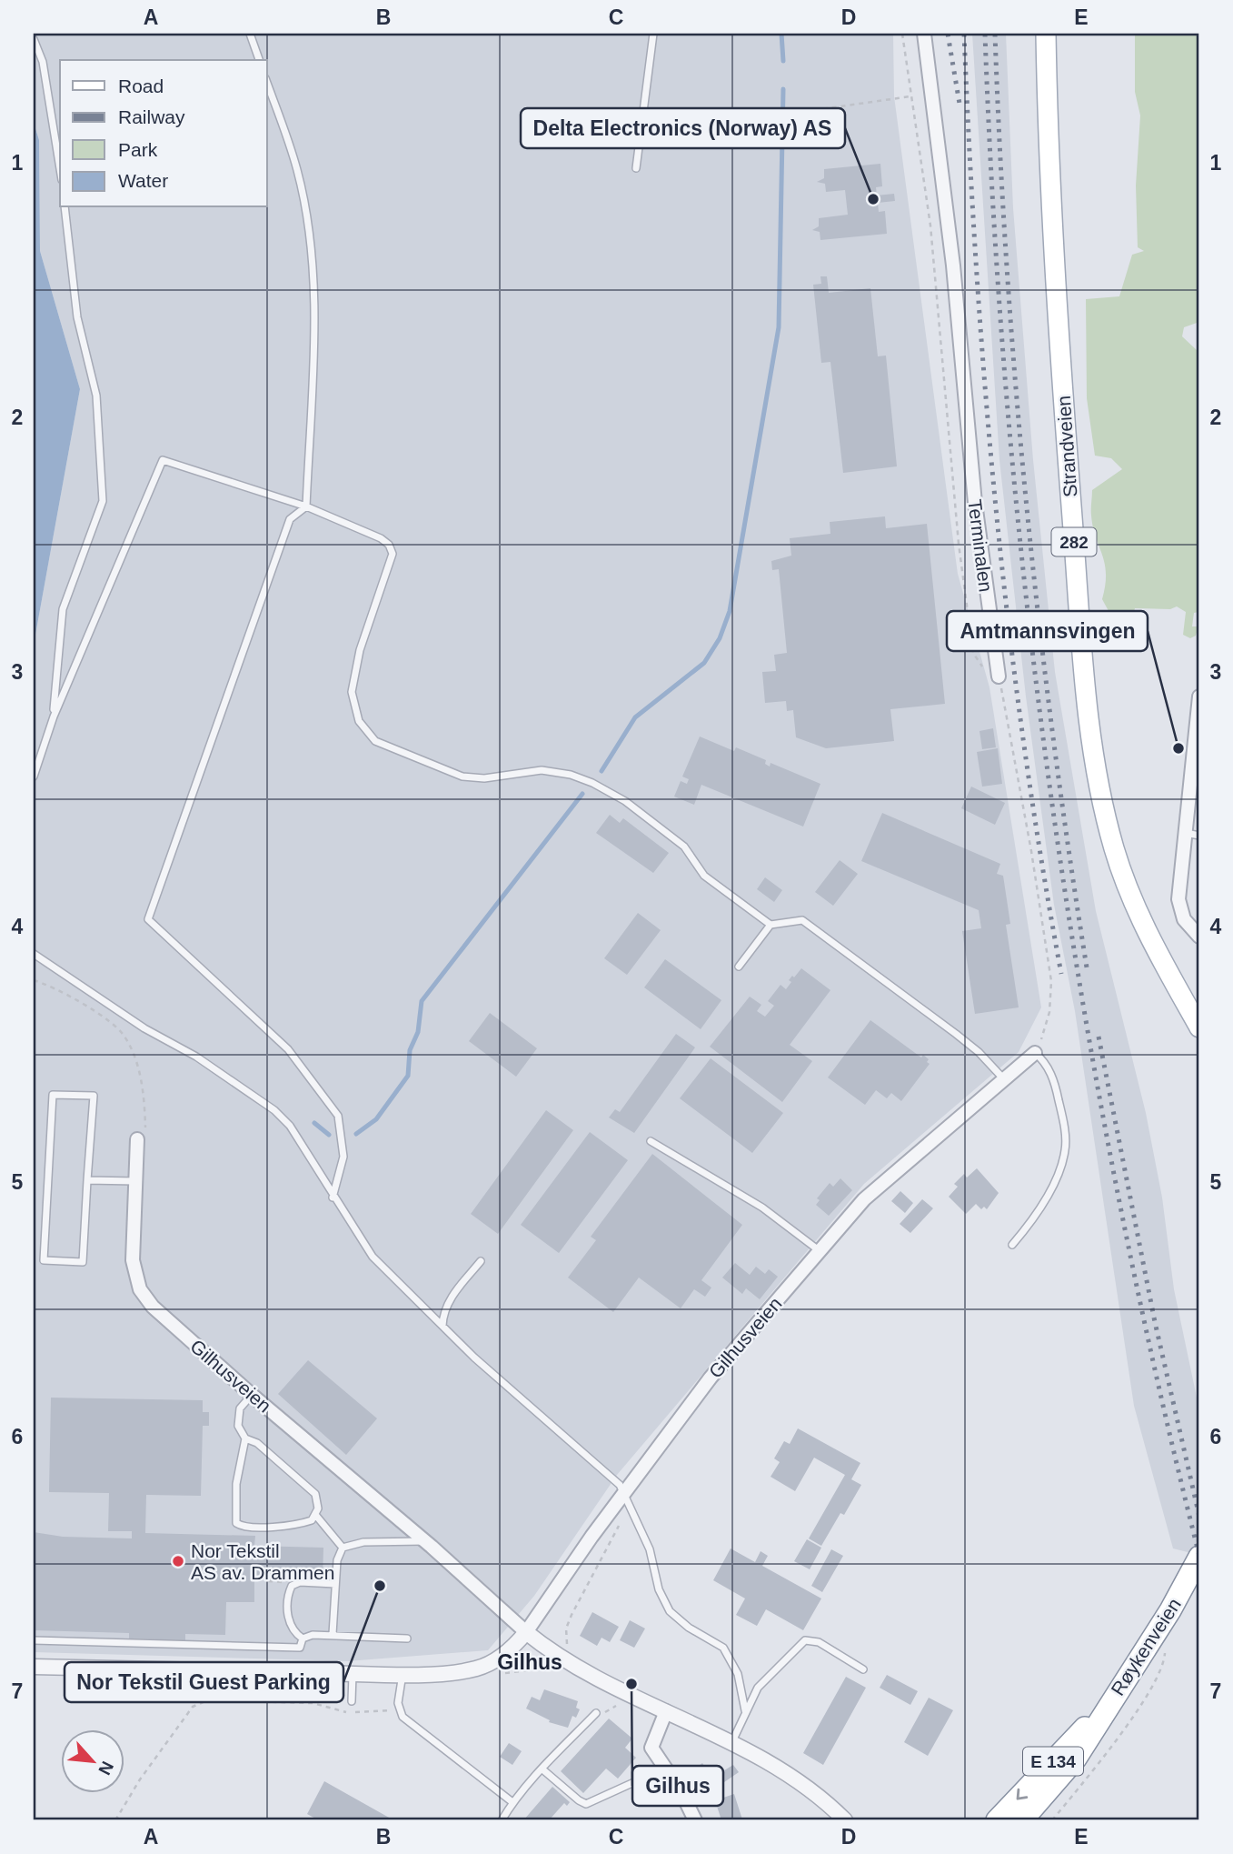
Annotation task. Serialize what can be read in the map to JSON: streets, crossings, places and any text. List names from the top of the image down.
{
  "streets": {
    "highway": ["Røykenveien", "E 134"],
    "main road": ["Strandveien", "282"],
    "street": ["Terminalen", "Gilhusveien"]
  },
  "districts": ["Gilhus"],
  "places": [
    "Delta Electronics (Norway) AS",
    "Amtmannsvingen",
    "Nor Tekstil AS av. Drammen",
    "Nor Tekstil Guest Parking",
    "Gilhus"
  ],
  "legend": [
    "Road",
    "Railway",
    "Park",
    "Water"
  ],
  "north": "bottom right",
  "grid": {
    "columns": [
      "A",
      "B",
      "C",
      "D",
      "E"
    ],
    "rows": [
      "1",
      "2",
      "3",
      "4",
      "5",
      "6",
      "7"
    ]
  }
}
